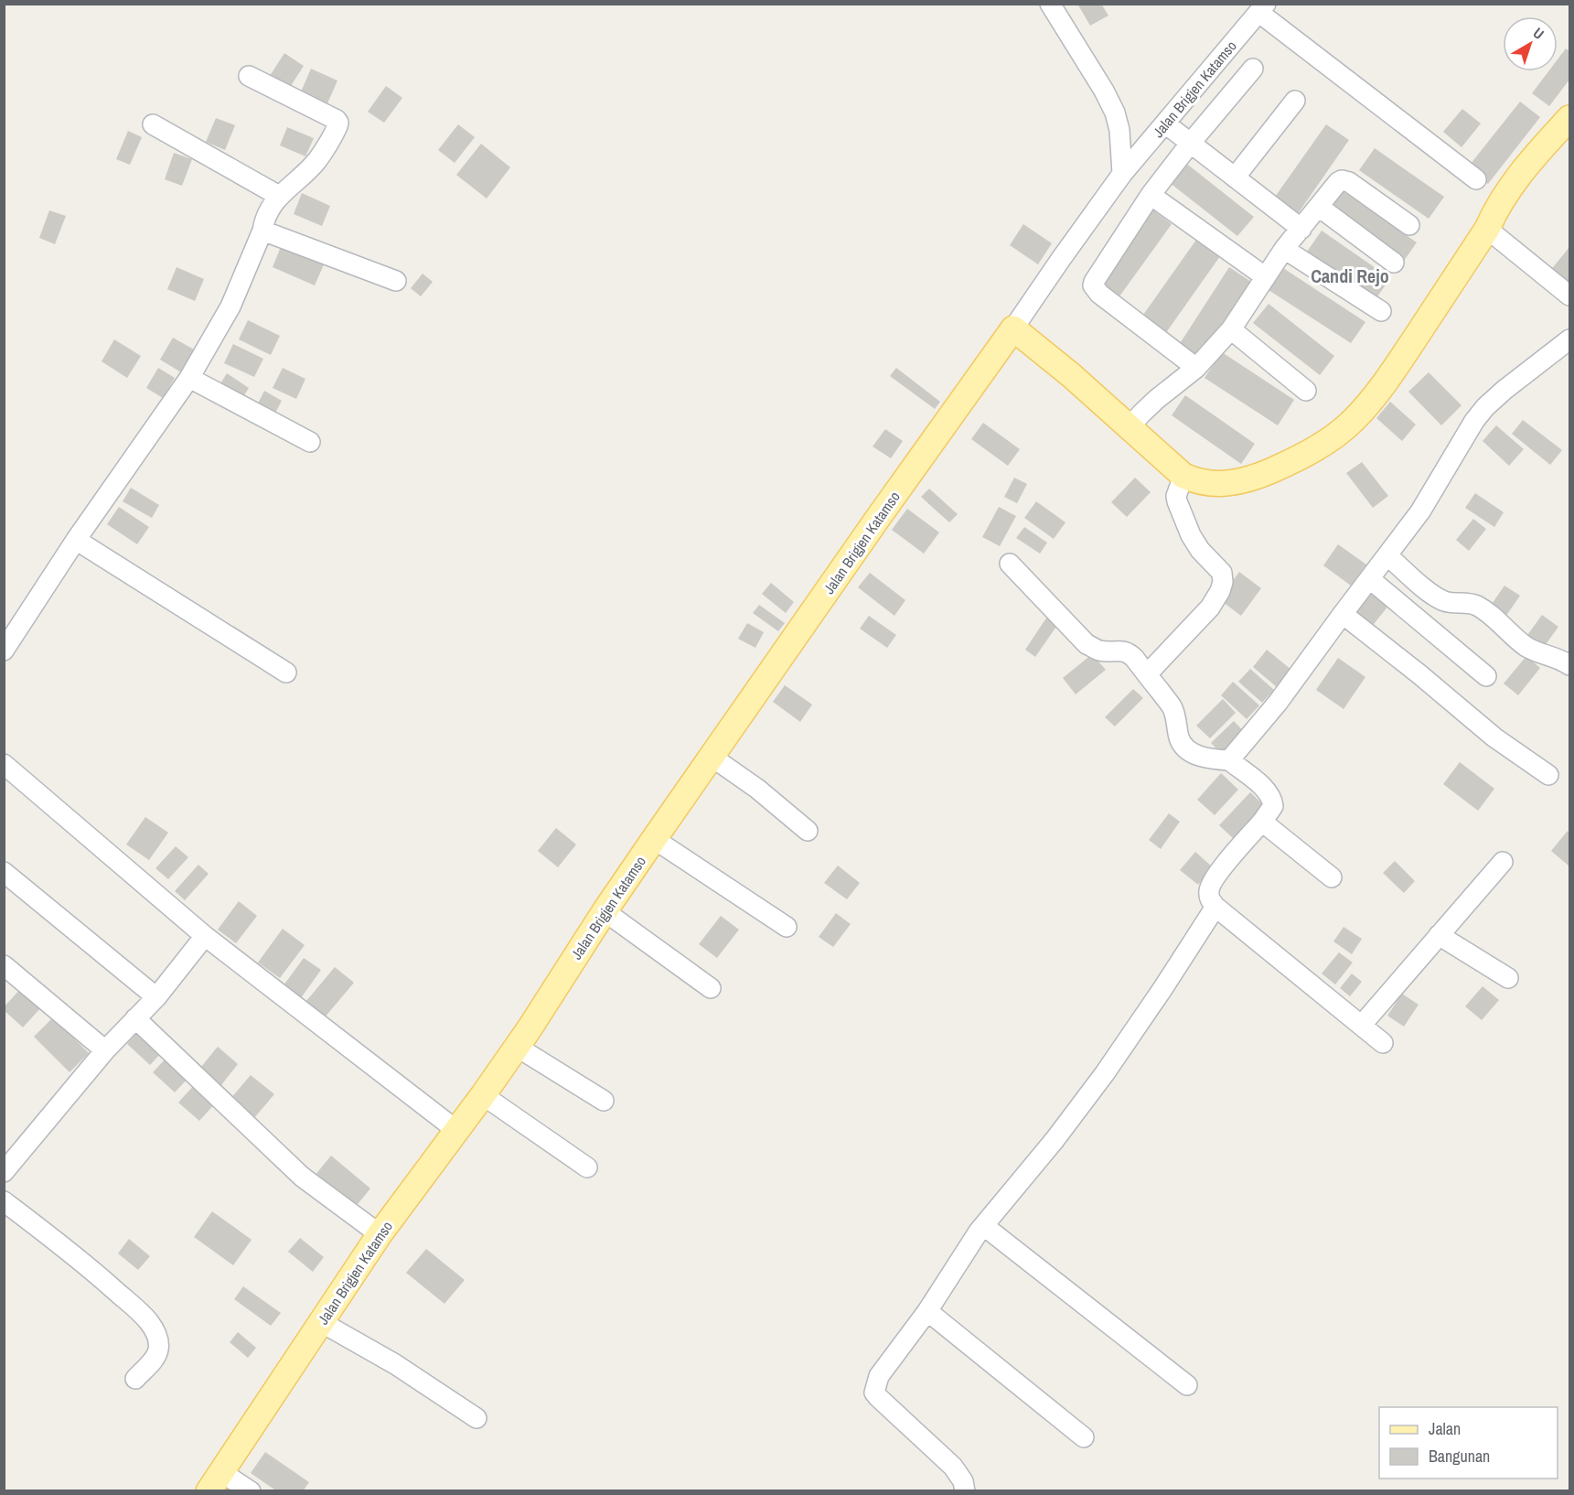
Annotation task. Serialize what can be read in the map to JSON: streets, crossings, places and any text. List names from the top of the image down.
{
  "streets": {
    "main road": ["Jalan Brigjen Katamso"]
  },
  "districts": ["Candi Rejo"],
  "legend": ["Jalan", "Bangunan"],
  "north": "top right"
}
